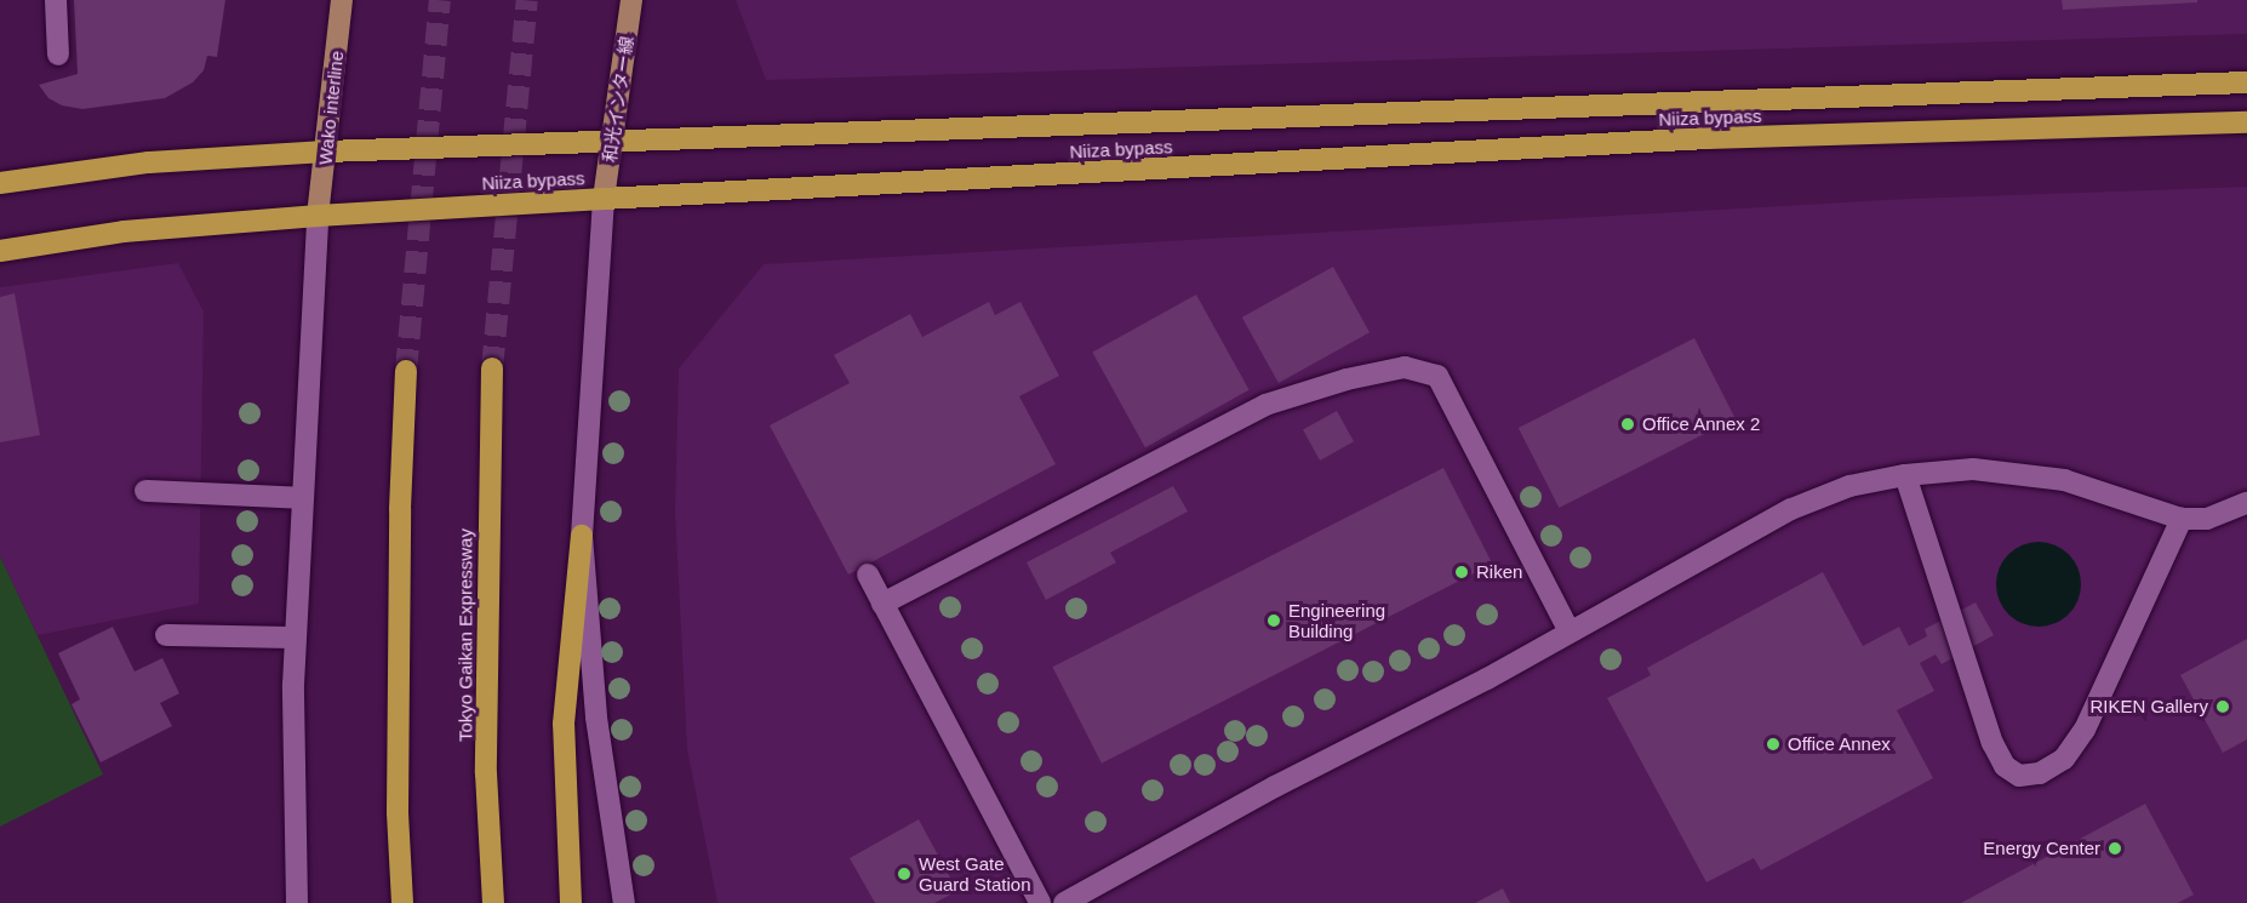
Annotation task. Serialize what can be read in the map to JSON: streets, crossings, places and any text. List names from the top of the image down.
{
  "streets": {
    "highway": ["Niiza bypass", "Tokyo Gaikan Expressway"],
    "main road": ["和光インター線", "Wako interline"]
  },
  "crossings": [
    ["和光インター線", "Niiza bypass"],
    ["Wako interline", "Niiza bypass"]
  ],
  "places": [
    "Office Annex 2",
    "Riken",
    "Engineering Building",
    "RIKEN Gallery",
    "Office Annex",
    "Energy Center",
    "West Gate Guard Station"
  ]
}
